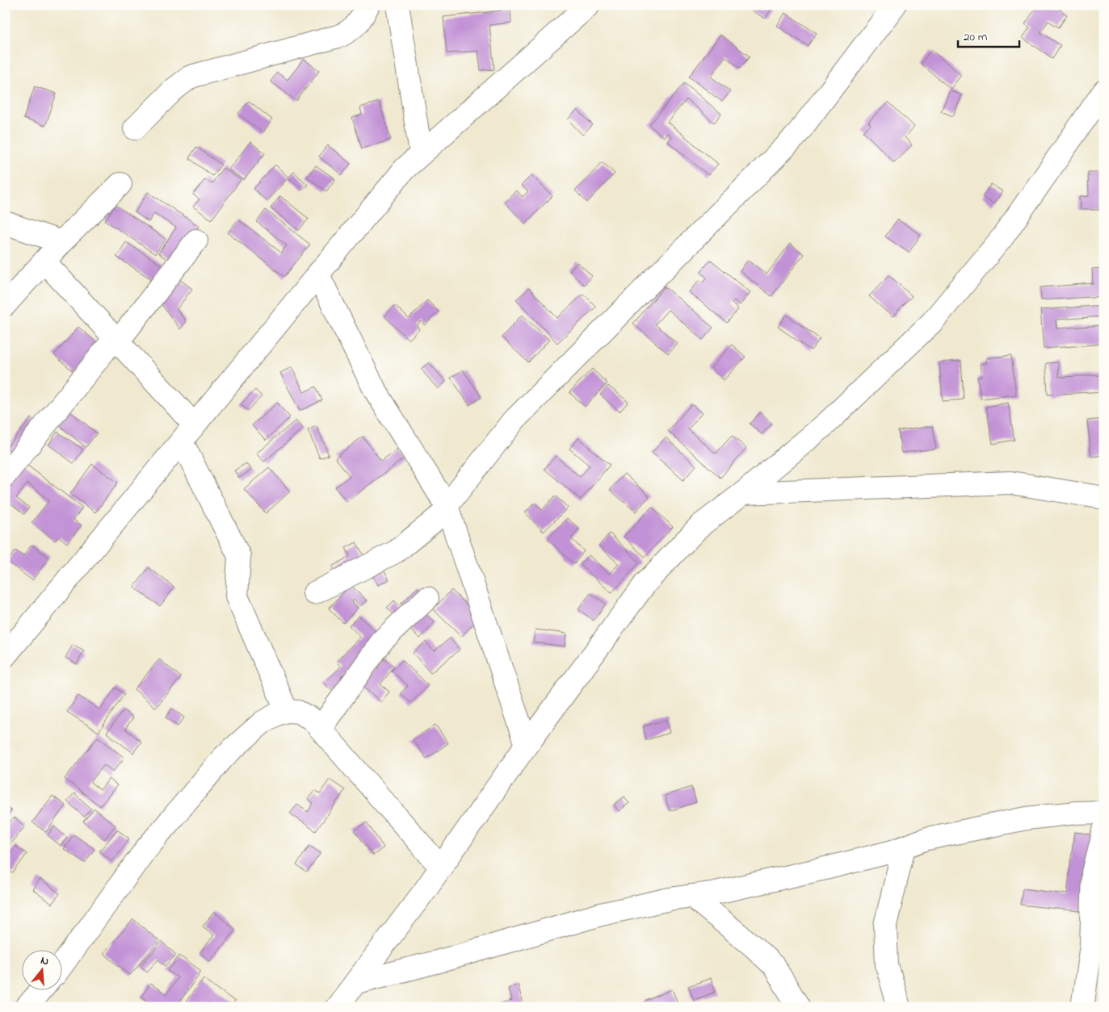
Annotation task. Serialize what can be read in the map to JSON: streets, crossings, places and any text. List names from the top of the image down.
{
  "scale_bar": "20 m",
  "north": "top"
}
